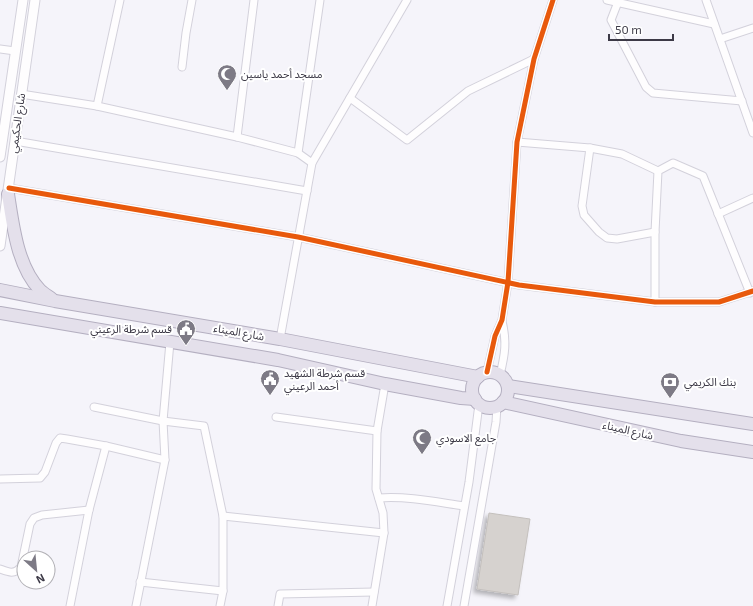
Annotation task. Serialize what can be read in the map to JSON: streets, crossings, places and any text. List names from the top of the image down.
{
  "streets": {
    "highway": ["شارع الميناء"],
    "street": ["شارع الحكيمي"]
  },
  "places": {
    "mosque": ["مسجد أحمد ياسين", "جامع الاسودي"],
    "public building": ["قسم شرطة الرعيني", "قسم شرطة الشهيد أحمد الرعيني"],
    "bank": ["بنك الكريمي"]
  },
  "scale_bar": "50 m",
  "north": "bottom right"
}
